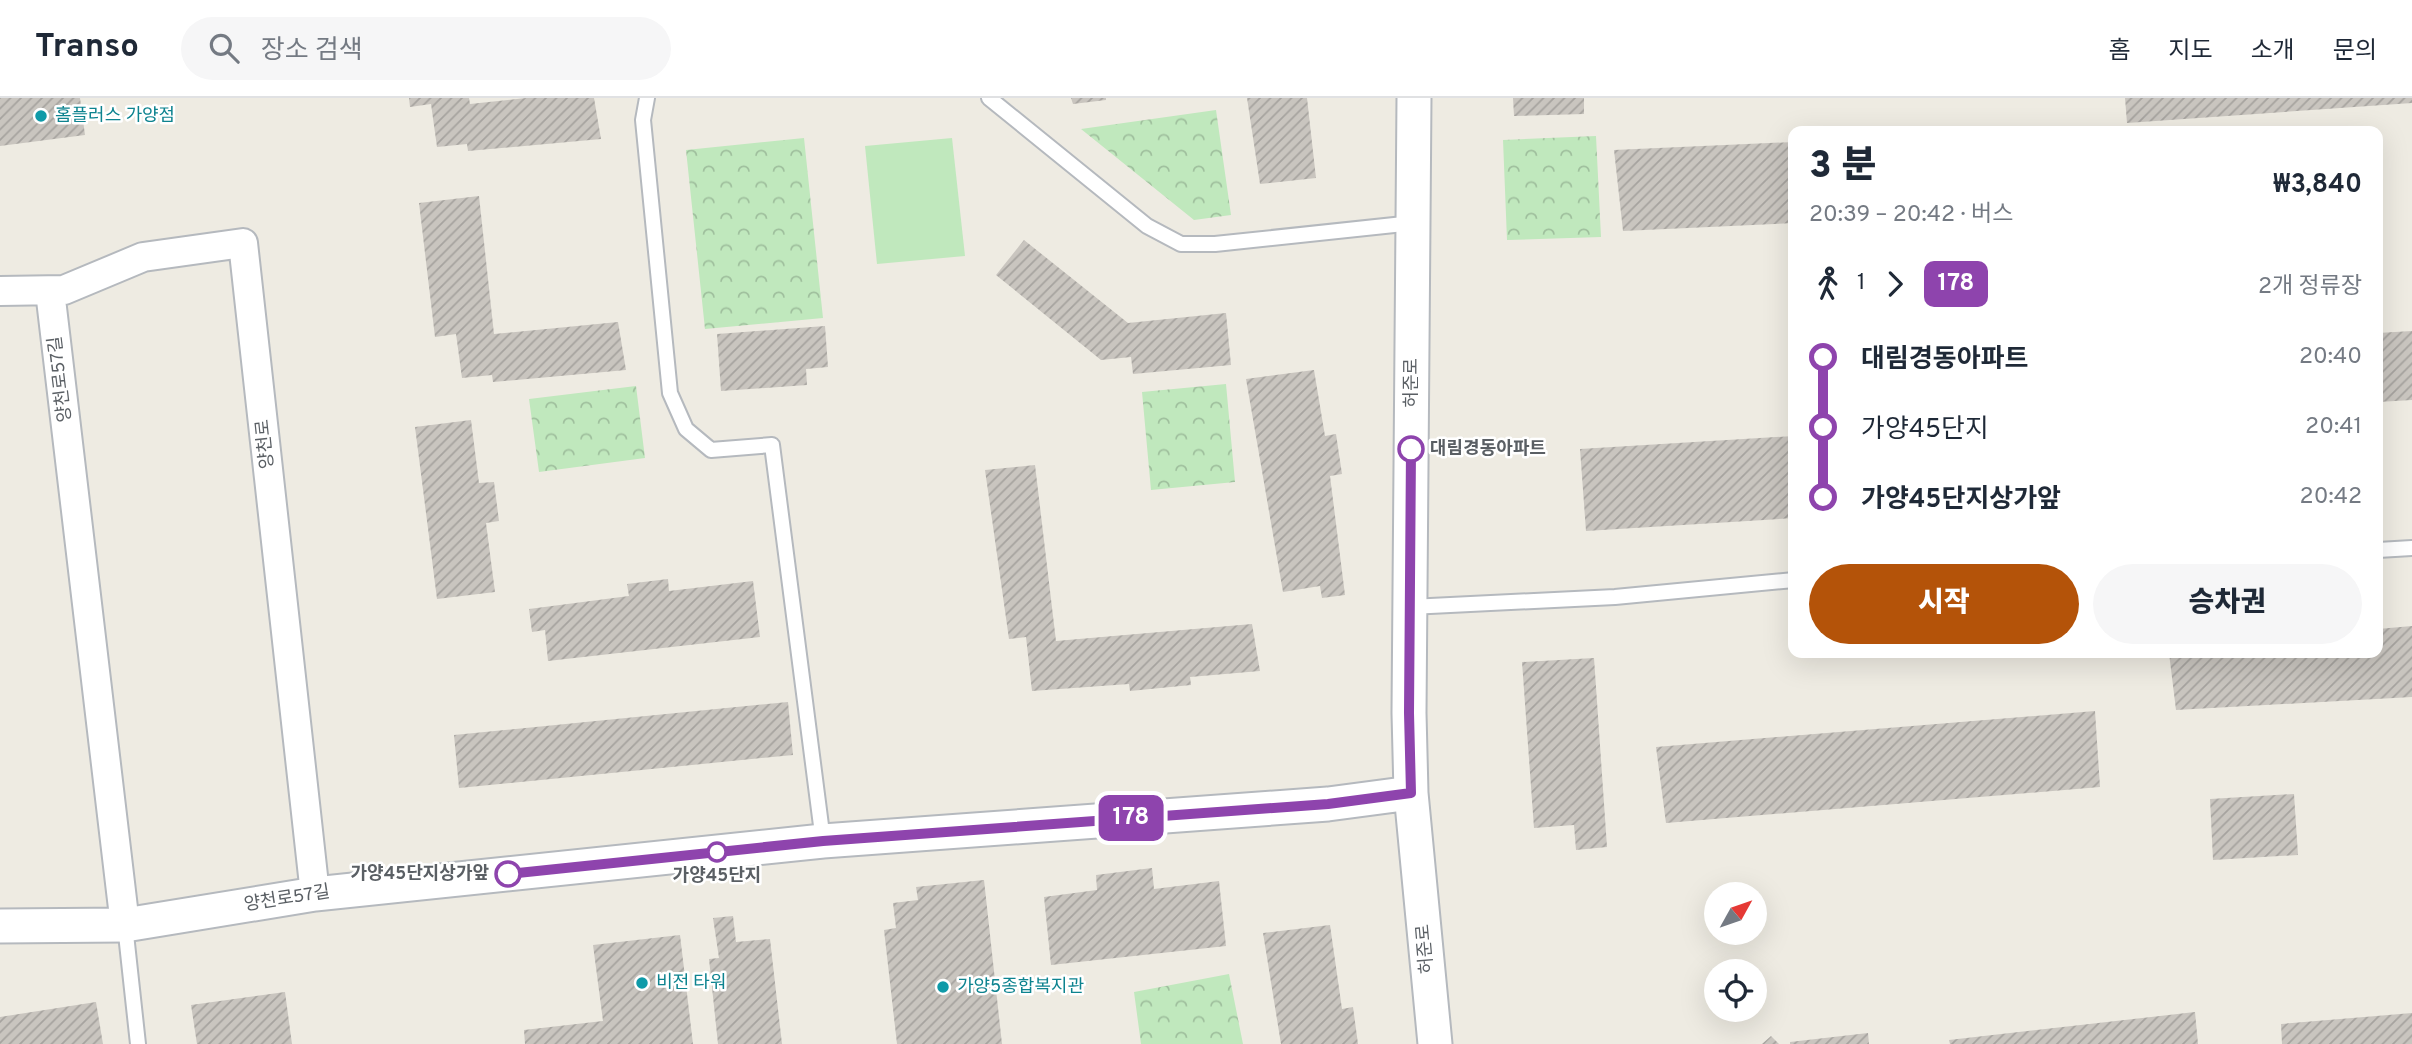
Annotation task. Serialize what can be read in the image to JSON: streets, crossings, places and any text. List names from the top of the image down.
{
  "streets": {
    "street": ["양천로57길", "허준로", "양천로"]
  },
  "crossings": [
    ["양천로57길", "허준로"],
    ["양천로57길", "양천로"]
  ],
  "places": [
    "홈플러스 가양점",
    "대림경동아파트",
    "가양45단지",
    "가양45단지상가앞",
    "비전 타워",
    "가양5종합복지관"
  ],
  "lines": ["bus line 178"],
  "north": "top right",
  "page": {
    "header": "Transo",
    "search": "장소 검색",
    "nav": [
      "홈",
      "지도",
      "소개",
      "문의"
    ],
    "on_map": "178",
    "heading": ["3 분", "20:39 – 20:42 · 버스", "₩3,840"],
    "legs": ["1", "178", "2개 정류장"],
    "list": [
      {
        "name": "대림경동아파트",
        "value": "20:40"
      },
      {
        "name": "가양45단지",
        "value": "20:41"
      },
      {
        "name": "가양45단지상가앞",
        "value": "20:42"
      }
    ],
    "buttons": ["시작", "승차권"]
  }
}
